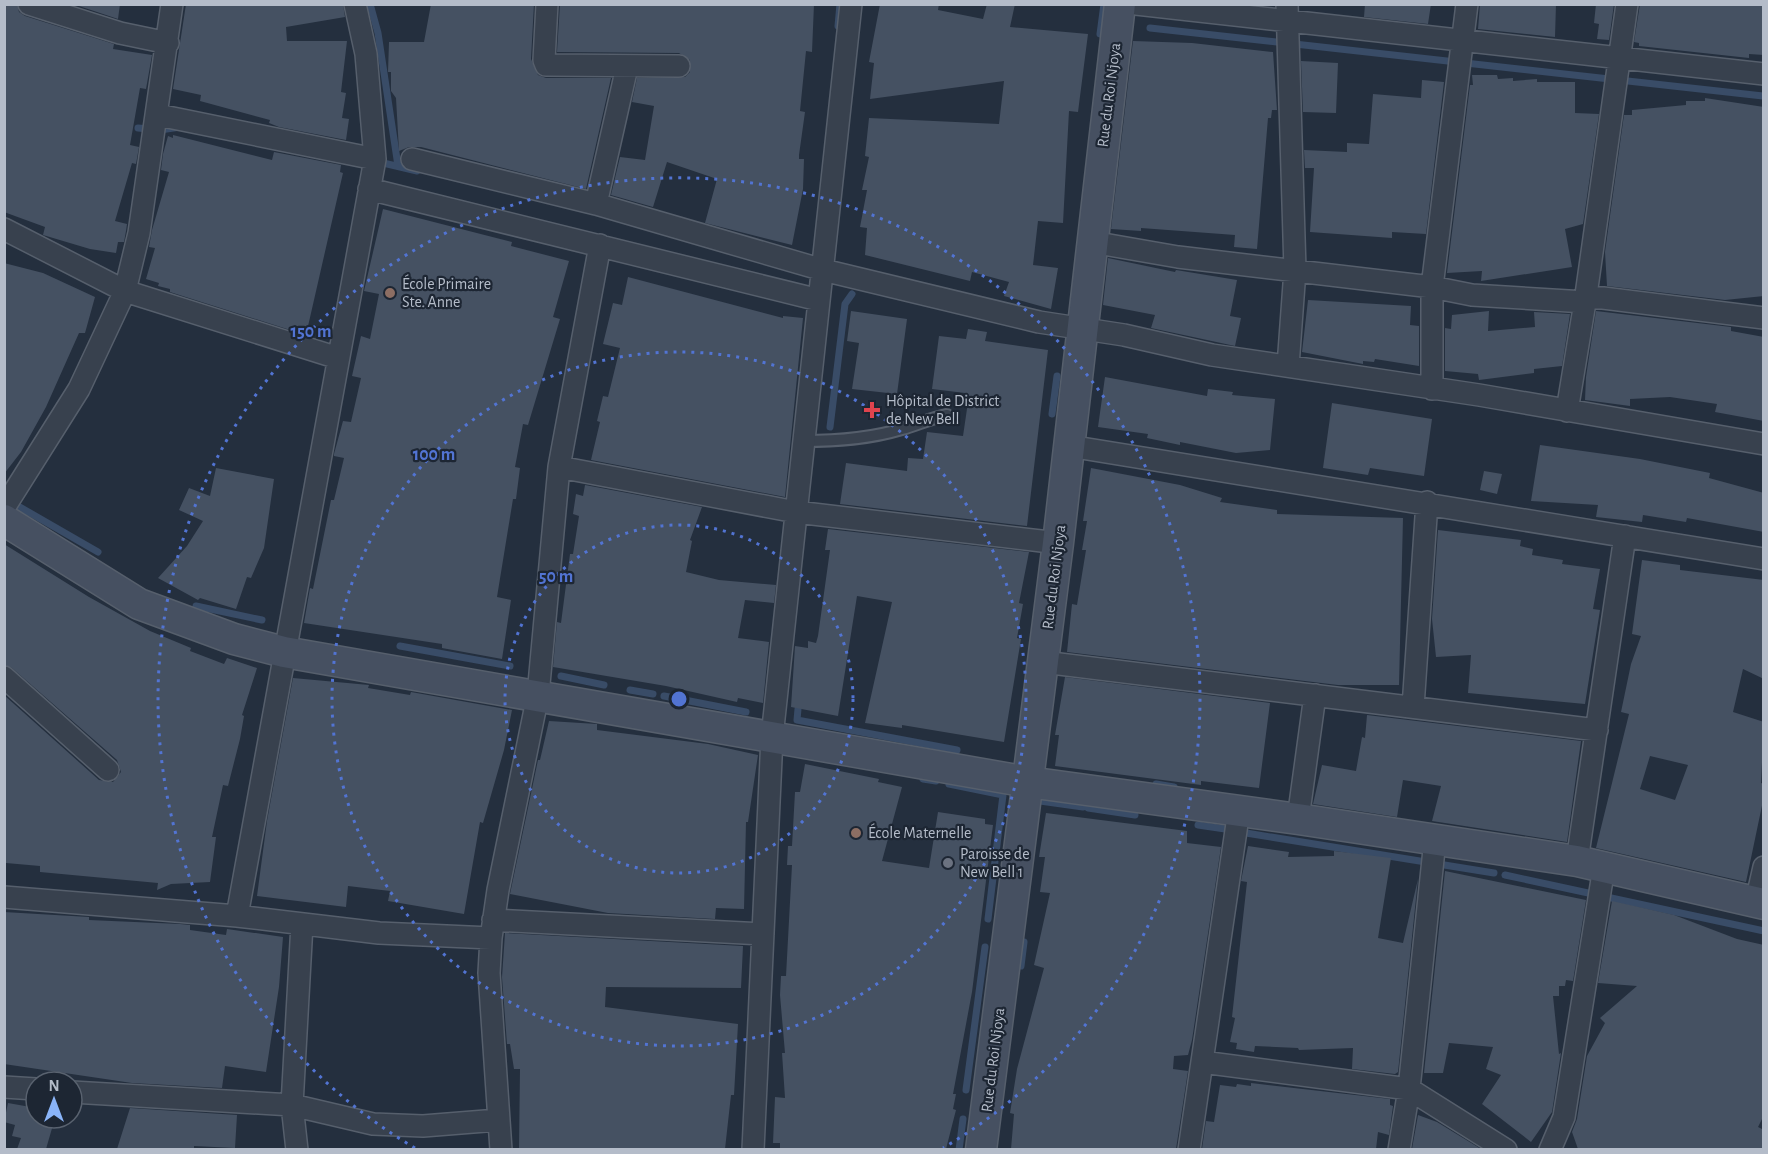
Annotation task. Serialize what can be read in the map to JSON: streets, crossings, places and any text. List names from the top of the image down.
{
  "streets": {
    "street": ["Rue du Roi Njoya"]
  },
  "places": {
    "other": ["École Primaire Ste. Anne", "École Maternelle", "Paroisse de New Bell 1"],
    "health": ["Hôpital de District de New Bell"]
  },
  "north": "top",
  "rings": ["150 m", "100 m", "50 m"]
}
